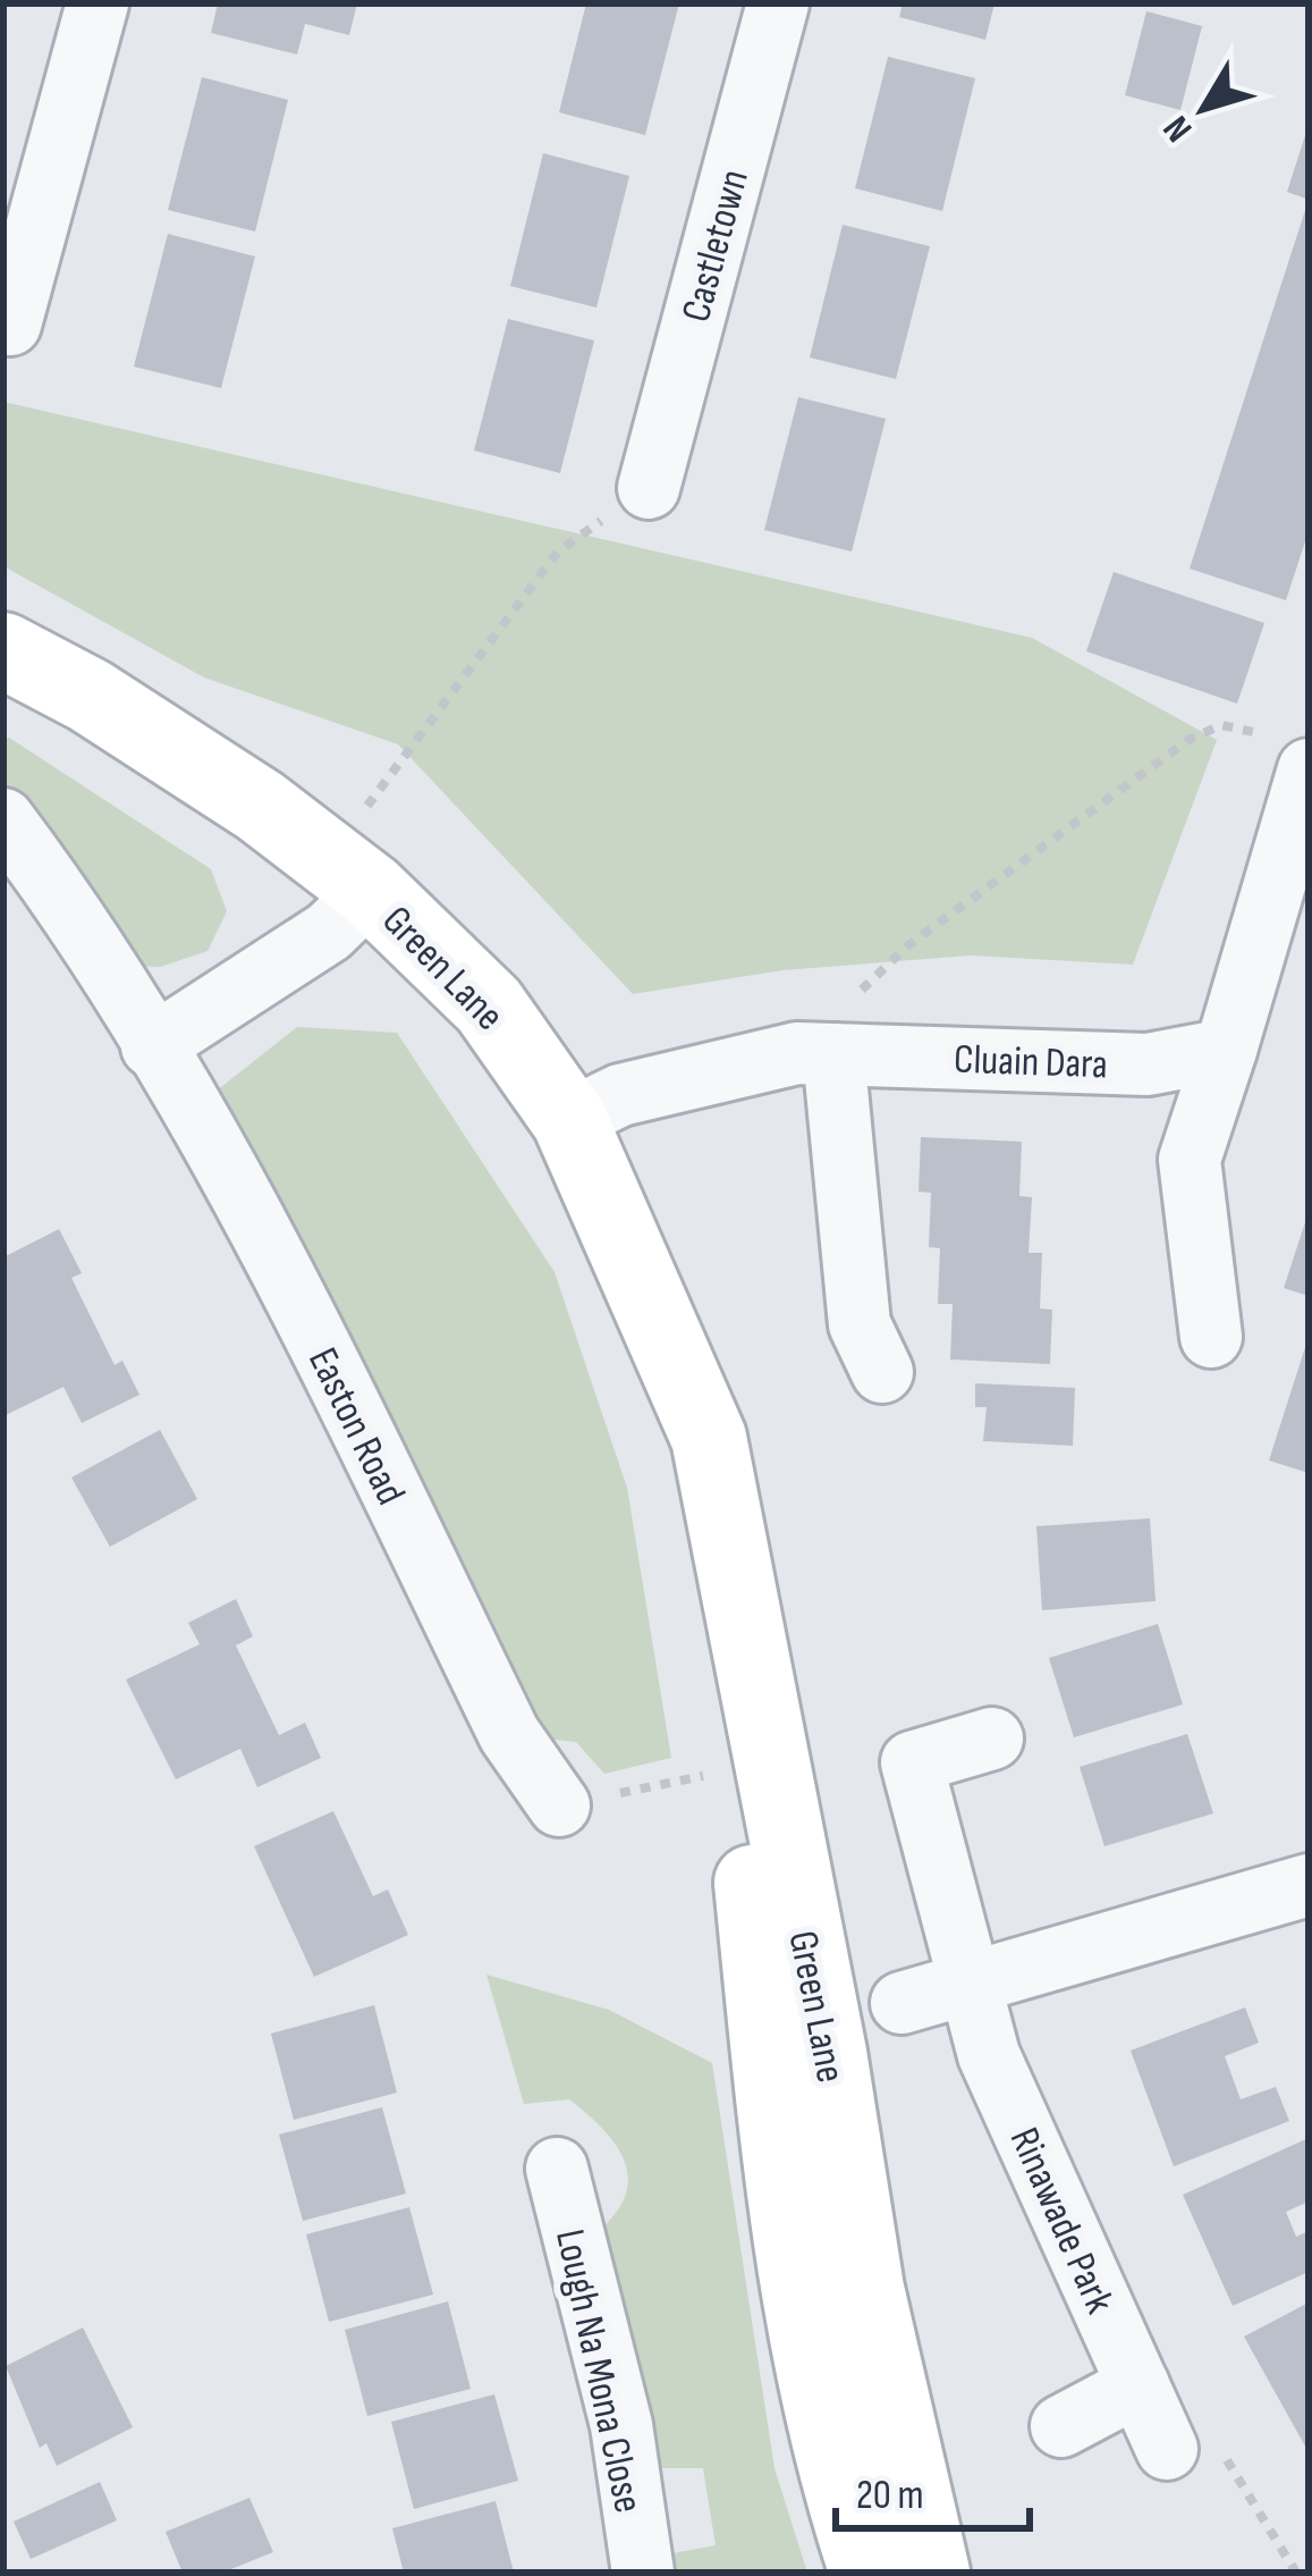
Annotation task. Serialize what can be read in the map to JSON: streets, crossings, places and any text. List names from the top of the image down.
{
  "streets": {
    "street": [
      "Castletown",
      "Green Lane",
      "Cluain Dara",
      "Easton Road",
      "Rinawade Park",
      "Lough Na Mona Close"
    ]
  },
  "crossings": [
    ["Green Lane", "Cluain Dara"]
  ],
  "scale_bar": "20 m",
  "north": "bottom left"
}
